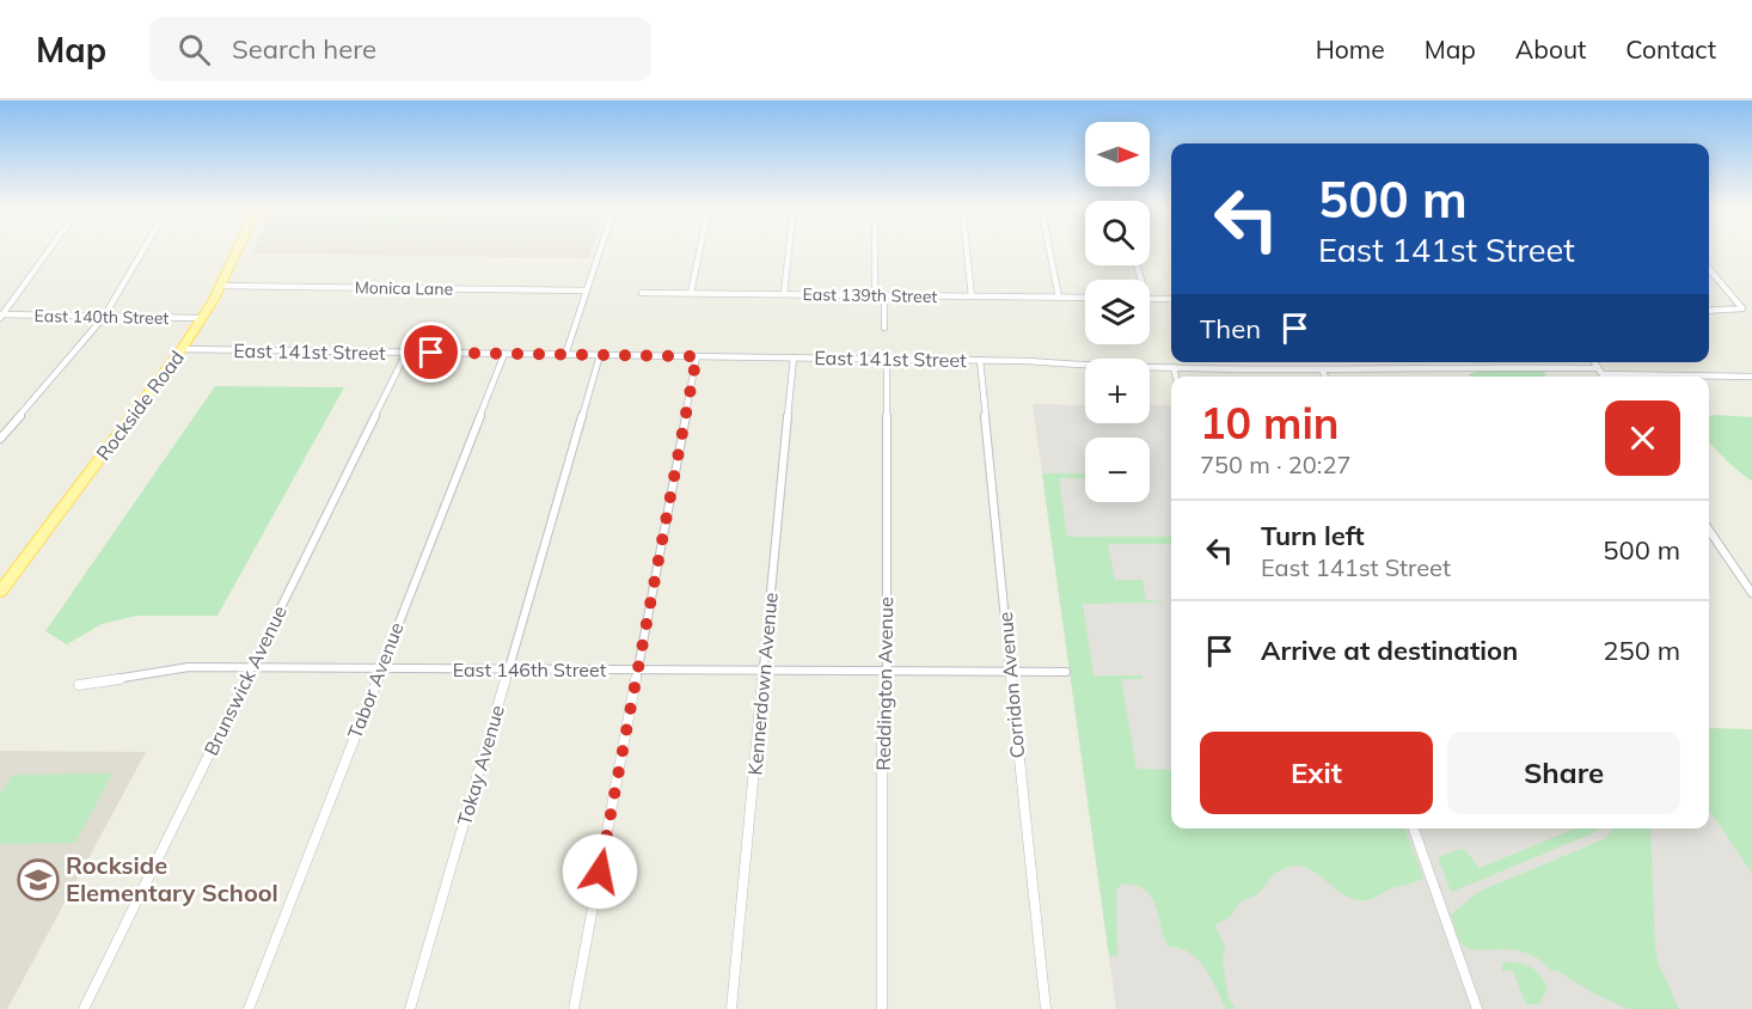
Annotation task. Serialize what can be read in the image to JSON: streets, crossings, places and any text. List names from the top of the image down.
{
  "streets": {
    "main road": ["Rockside Road"],
    "street": [
      "Monica Lane",
      "East 139th Street",
      "East 140th Street",
      "East 141st Street",
      "East 146th Street",
      "Brunswick Avenue",
      "Tabor Avenue",
      "Kennerdown Avenue",
      "Reddington Avenue",
      "Corridon Avenue",
      "Tokay Avenue"
    ]
  },
  "crossings": [
    ["Monica Lane", "Rockside Road"],
    ["East 140th Street", "Rockside Road"],
    ["East 141st Street", "Rockside Road"],
    ["East 141st Street", "Brunswick Avenue"],
    ["East 141st Street", "Tabor Avenue"],
    ["East 141st Street", "Kennerdown Avenue"],
    ["East 141st Street", "Reddington Avenue"],
    ["East 141st Street", "Corridon Avenue"],
    ["East 141st Street", "Tokay Avenue"],
    ["East 146th Street", "Brunswick Avenue"],
    ["East 146th Street", "Tabor Avenue"],
    ["East 146th Street", "Kennerdown Avenue"],
    ["East 146th Street", "Reddington Avenue"],
    ["East 146th Street", "Corridon Avenue"],
    ["East 146th Street", "Tokay Avenue"]
  ],
  "places": {
    "school or university": ["Rockside Elementary School"]
  },
  "north": "right",
  "page": {
    "header": "Map",
    "search": "Search here",
    "nav": [
      "Home",
      "Map",
      "About",
      "Contact"
    ],
    "map_buttons": ["+", "−"],
    "turn": ["500 m", "East 141st Street"],
    "then": "Then",
    "heading": ["10 min", "750 m · 20:27"],
    "list": [
      {
        "name": "Turn left",
        "note": "East 141st Street",
        "value": "500 m"
      },
      {
        "name": "Arrive at destination",
        "value": "250 m"
      }
    ],
    "buttons": ["Exit", "Share"]
  }
}
